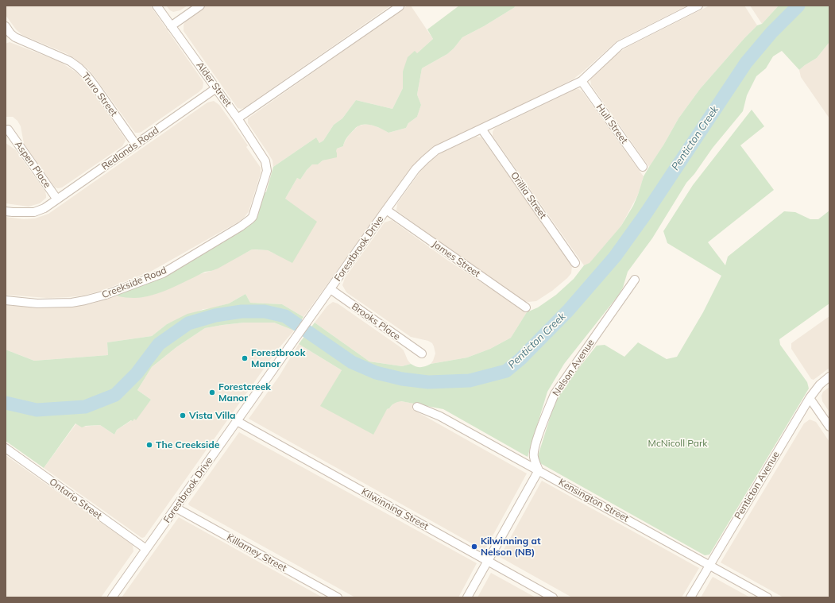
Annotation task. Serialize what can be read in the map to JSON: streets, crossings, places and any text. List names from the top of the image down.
{
  "streets": {
    "street": [
      "Alder Street",
      "Truro Street",
      "Hull Street",
      "Redlands Road",
      "Aspen Place",
      "Orillia Street",
      "Forestbrook Drive",
      "James Street",
      "Creekside Road",
      "Brooks Place",
      "Nelson Avenue",
      "Penticton Avenue",
      "Ontario Street",
      "Kensington Street",
      "Kilwinning Street",
      "Killarney Street"
    ]
  },
  "crossings": [
    ["Alder Street", "Redlands Road"],
    ["Alder Street", "Creekside Road"],
    ["Truro Street", "Redlands Road"],
    ["Hull Street", "Forestbrook Drive"],
    ["Redlands Road", "Aspen Place"],
    ["Orillia Street", "Forestbrook Drive"],
    ["Forestbrook Drive", "James Street"],
    ["Forestbrook Drive", "Brooks Place"],
    ["Forestbrook Drive", "Ontario Street"],
    ["Forestbrook Drive", "Kilwinning Street"],
    ["Forestbrook Drive", "Killarney Street"],
    ["Nelson Avenue", "Kensington Street"],
    ["Penticton Avenue", "Kensington Street"]
  ],
  "water": ["Penticton Creek"],
  "parks": ["McNicoll Park"],
  "places": [
    "Forestbrook Manor",
    "Forestcreek Manor",
    "Vista Villa",
    "The Creekside",
    "Kilwinning at Nelson (NB)"
  ]
}
